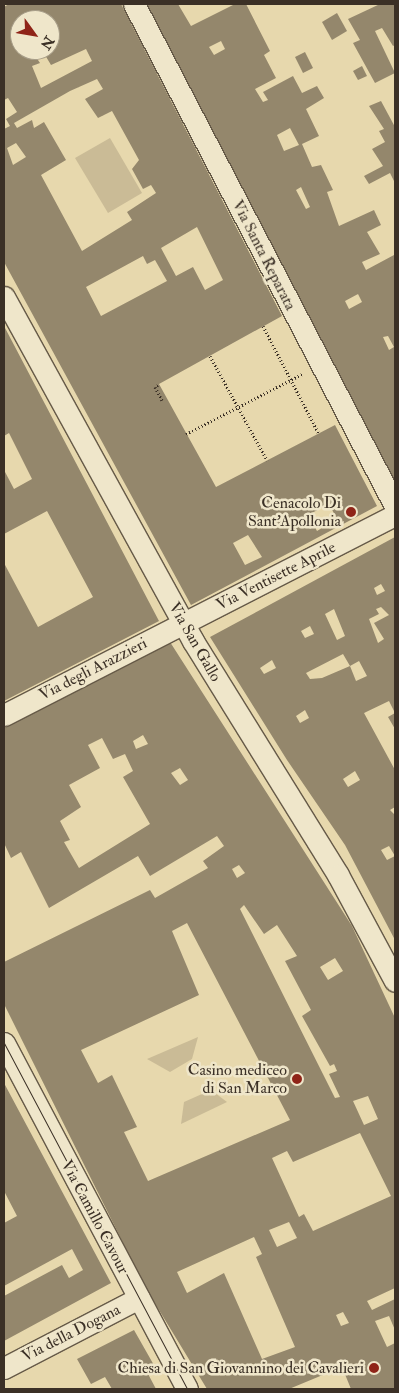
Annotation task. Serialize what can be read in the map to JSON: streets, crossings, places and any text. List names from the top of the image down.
{
  "streets": {
    "street": [
      "Via Santa Reparata",
      "Via Ventisette Aprile",
      "Via San Gallo",
      "Via degli Arazzieri",
      "Via Camillo Cavour",
      "Via della Dogana"
    ]
  },
  "crossings": [
    ["Via Ventisette Aprile", "Via San Gallo"],
    ["Via Ventisette Aprile", "Via degli Arazzieri"],
    ["Via San Gallo", "Via degli Arazzieri"],
    ["Via Camillo Cavour", "Via della Dogana"]
  ],
  "places": ["Cenacolo Di Sant'Apollonia", "Casino mediceo di San Marco", "Chiesa di San Giovannino dei Cavalieri"],
  "north": "bottom right"
}
